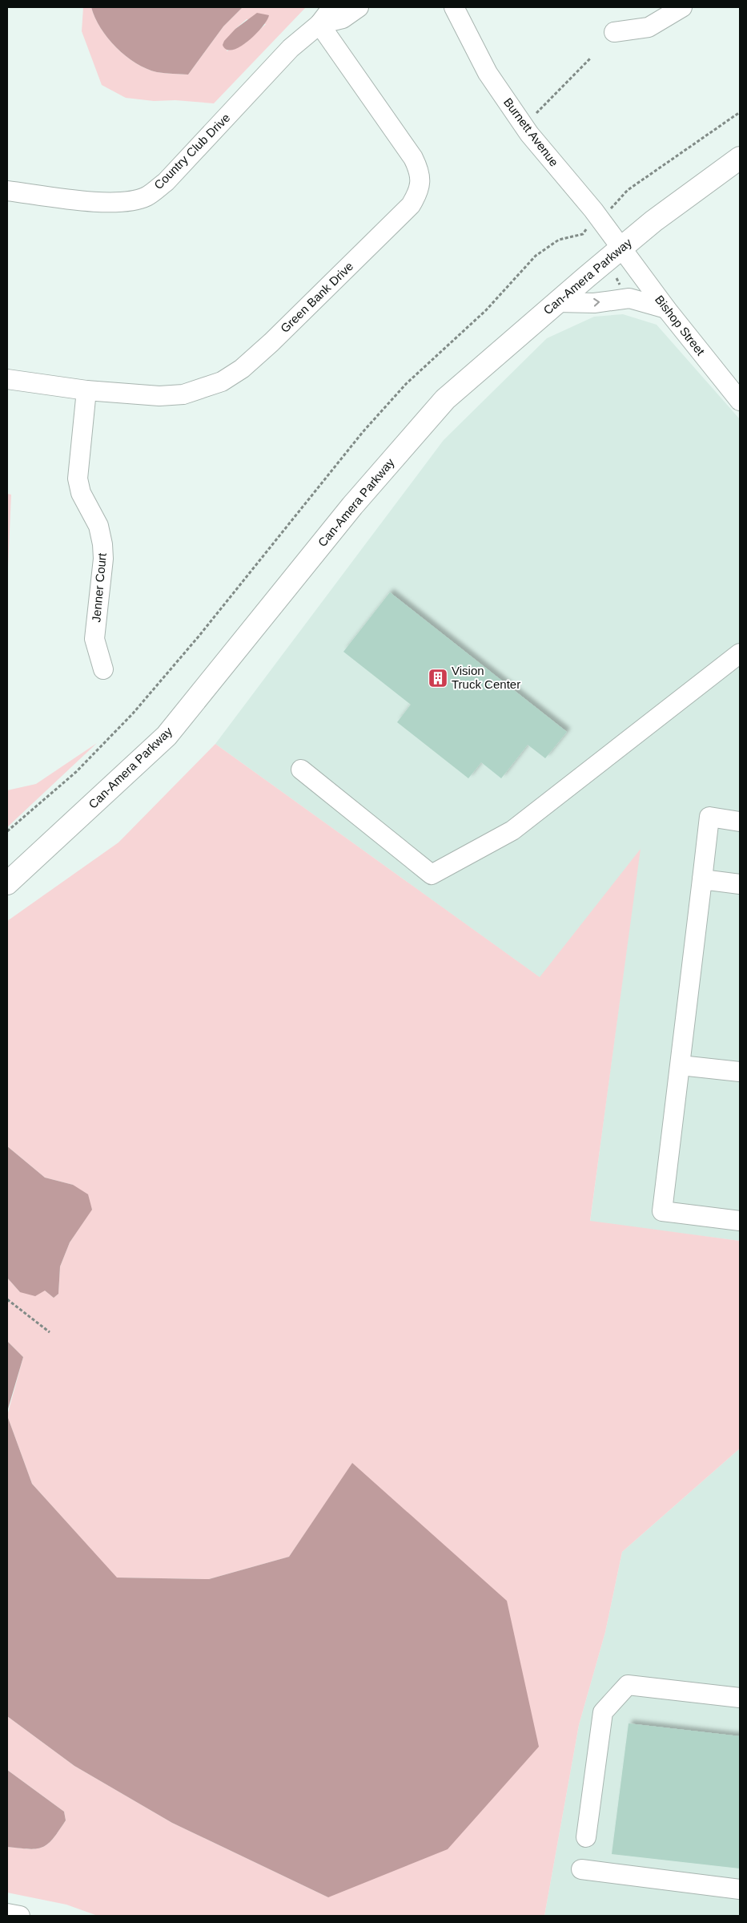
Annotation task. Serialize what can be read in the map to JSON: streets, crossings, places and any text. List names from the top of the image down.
{
  "streets": {
    "main road": ["Can-Amera Parkway"],
    "street": [
      "Burnett Avenue",
      "Country Club Drive",
      "Green Bank Drive",
      "Bishop Street",
      "Jenner Court"
    ]
  },
  "crossings": [
    ["Burnett Avenue", "Can-Amera Parkway"],
    ["Burnett Avenue", "Bishop Street"],
    ["Country Club Drive", "Green Bank Drive"],
    ["Can-Amera Parkway", "Bishop Street"],
    ["Green Bank Drive", "Jenner Court"]
  ],
  "places": {
    "building": ["Vision Truck Center"]
  }
}
